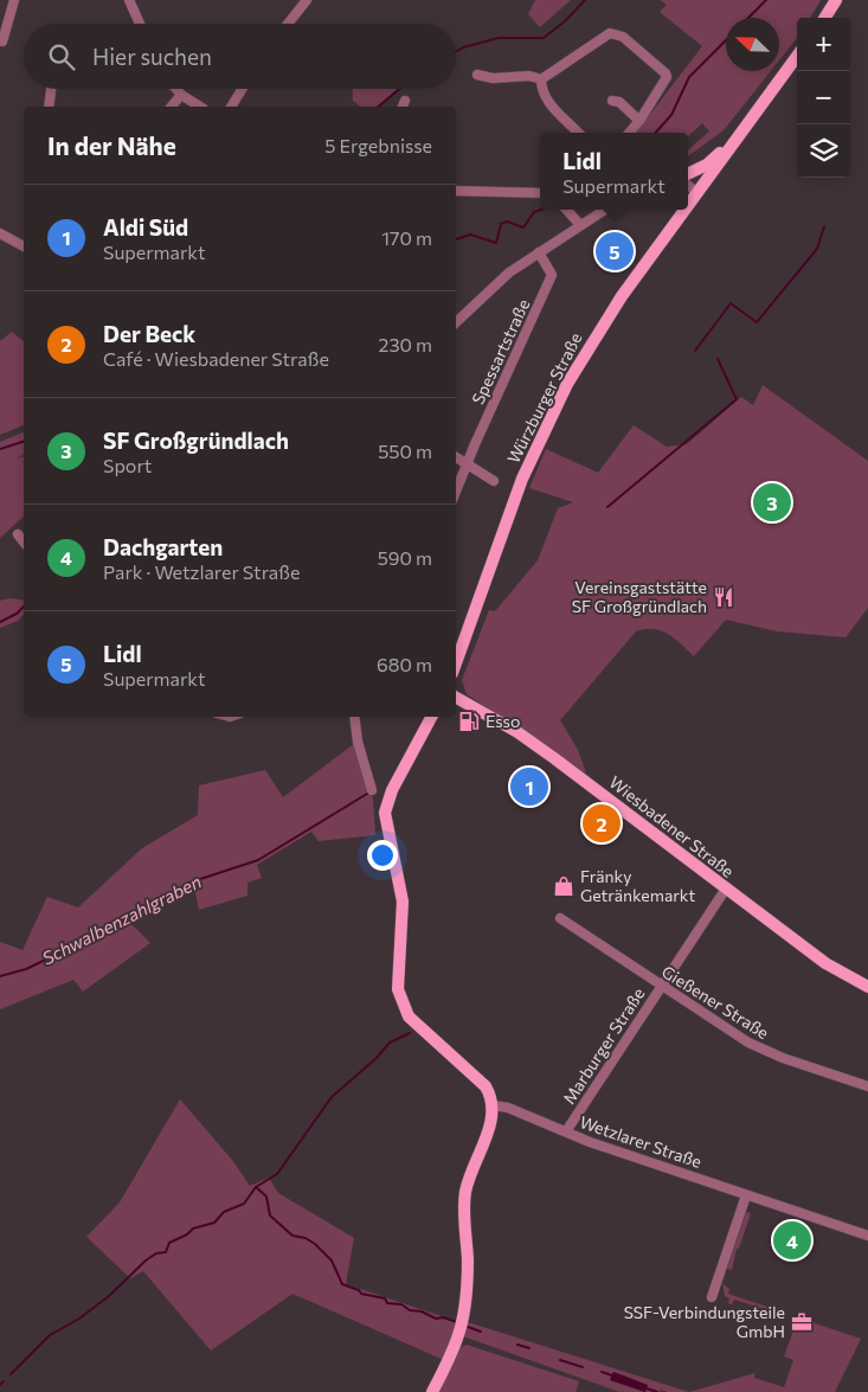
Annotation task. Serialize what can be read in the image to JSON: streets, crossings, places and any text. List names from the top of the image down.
{
  "streets": {
    "main road": ["Würzburger Straße", "Wiesbadener Straße"],
    "street": [
      "Spessartstraße",
      "Gießener Straße",
      "Marburger Straße",
      "Wetzlarer Straße"
    ]
  },
  "crossings": [
    ["Wiesbadener Straße", "Marburger Straße"],
    ["Gießener Straße", "Marburger Straße"],
    ["Marburger Straße", "Wetzlarer Straße"]
  ],
  "water": ["Schwalbenzahlgraben"],
  "places": {
    "restaurant": ["Vereinsgaststätte SF Großgründlach"],
    "fuel station": ["Esso"],
    "shop": ["Fränky Getränkemarkt"],
    "office": ["SSF-Verbindungsteile GmbH"]
  },
  "north": "top left",
  "page": {
    "map_buttons": ["+", "−"],
    "search": "Hier suchen",
    "heading": ["In der Nähe", "5 Ergebnisse"],
    "popup": ["Lidl", "Supermarkt"],
    "list": [
      {
        "mark": "1",
        "name": "Aldi Süd",
        "note": "Supermarkt",
        "value": "170 m"
      },
      {
        "mark": "2",
        "name": "Der Beck",
        "note": "Café · Wiesbadener Straße",
        "value": "230 m"
      },
      {
        "mark": "3",
        "name": "SF Großgründlach",
        "note": "Sport",
        "value": "550 m"
      },
      {
        "mark": "4",
        "name": "Dachgarten",
        "note": "Park · Wetzlarer Straße",
        "value": "590 m"
      },
      {
        "mark": "5",
        "name": "Lidl",
        "note": "Supermarkt",
        "value": "680 m"
      }
    ],
    "pins": [
      "5",
      "3",
      "1",
      "2",
      "4"
    ]
  }
}
